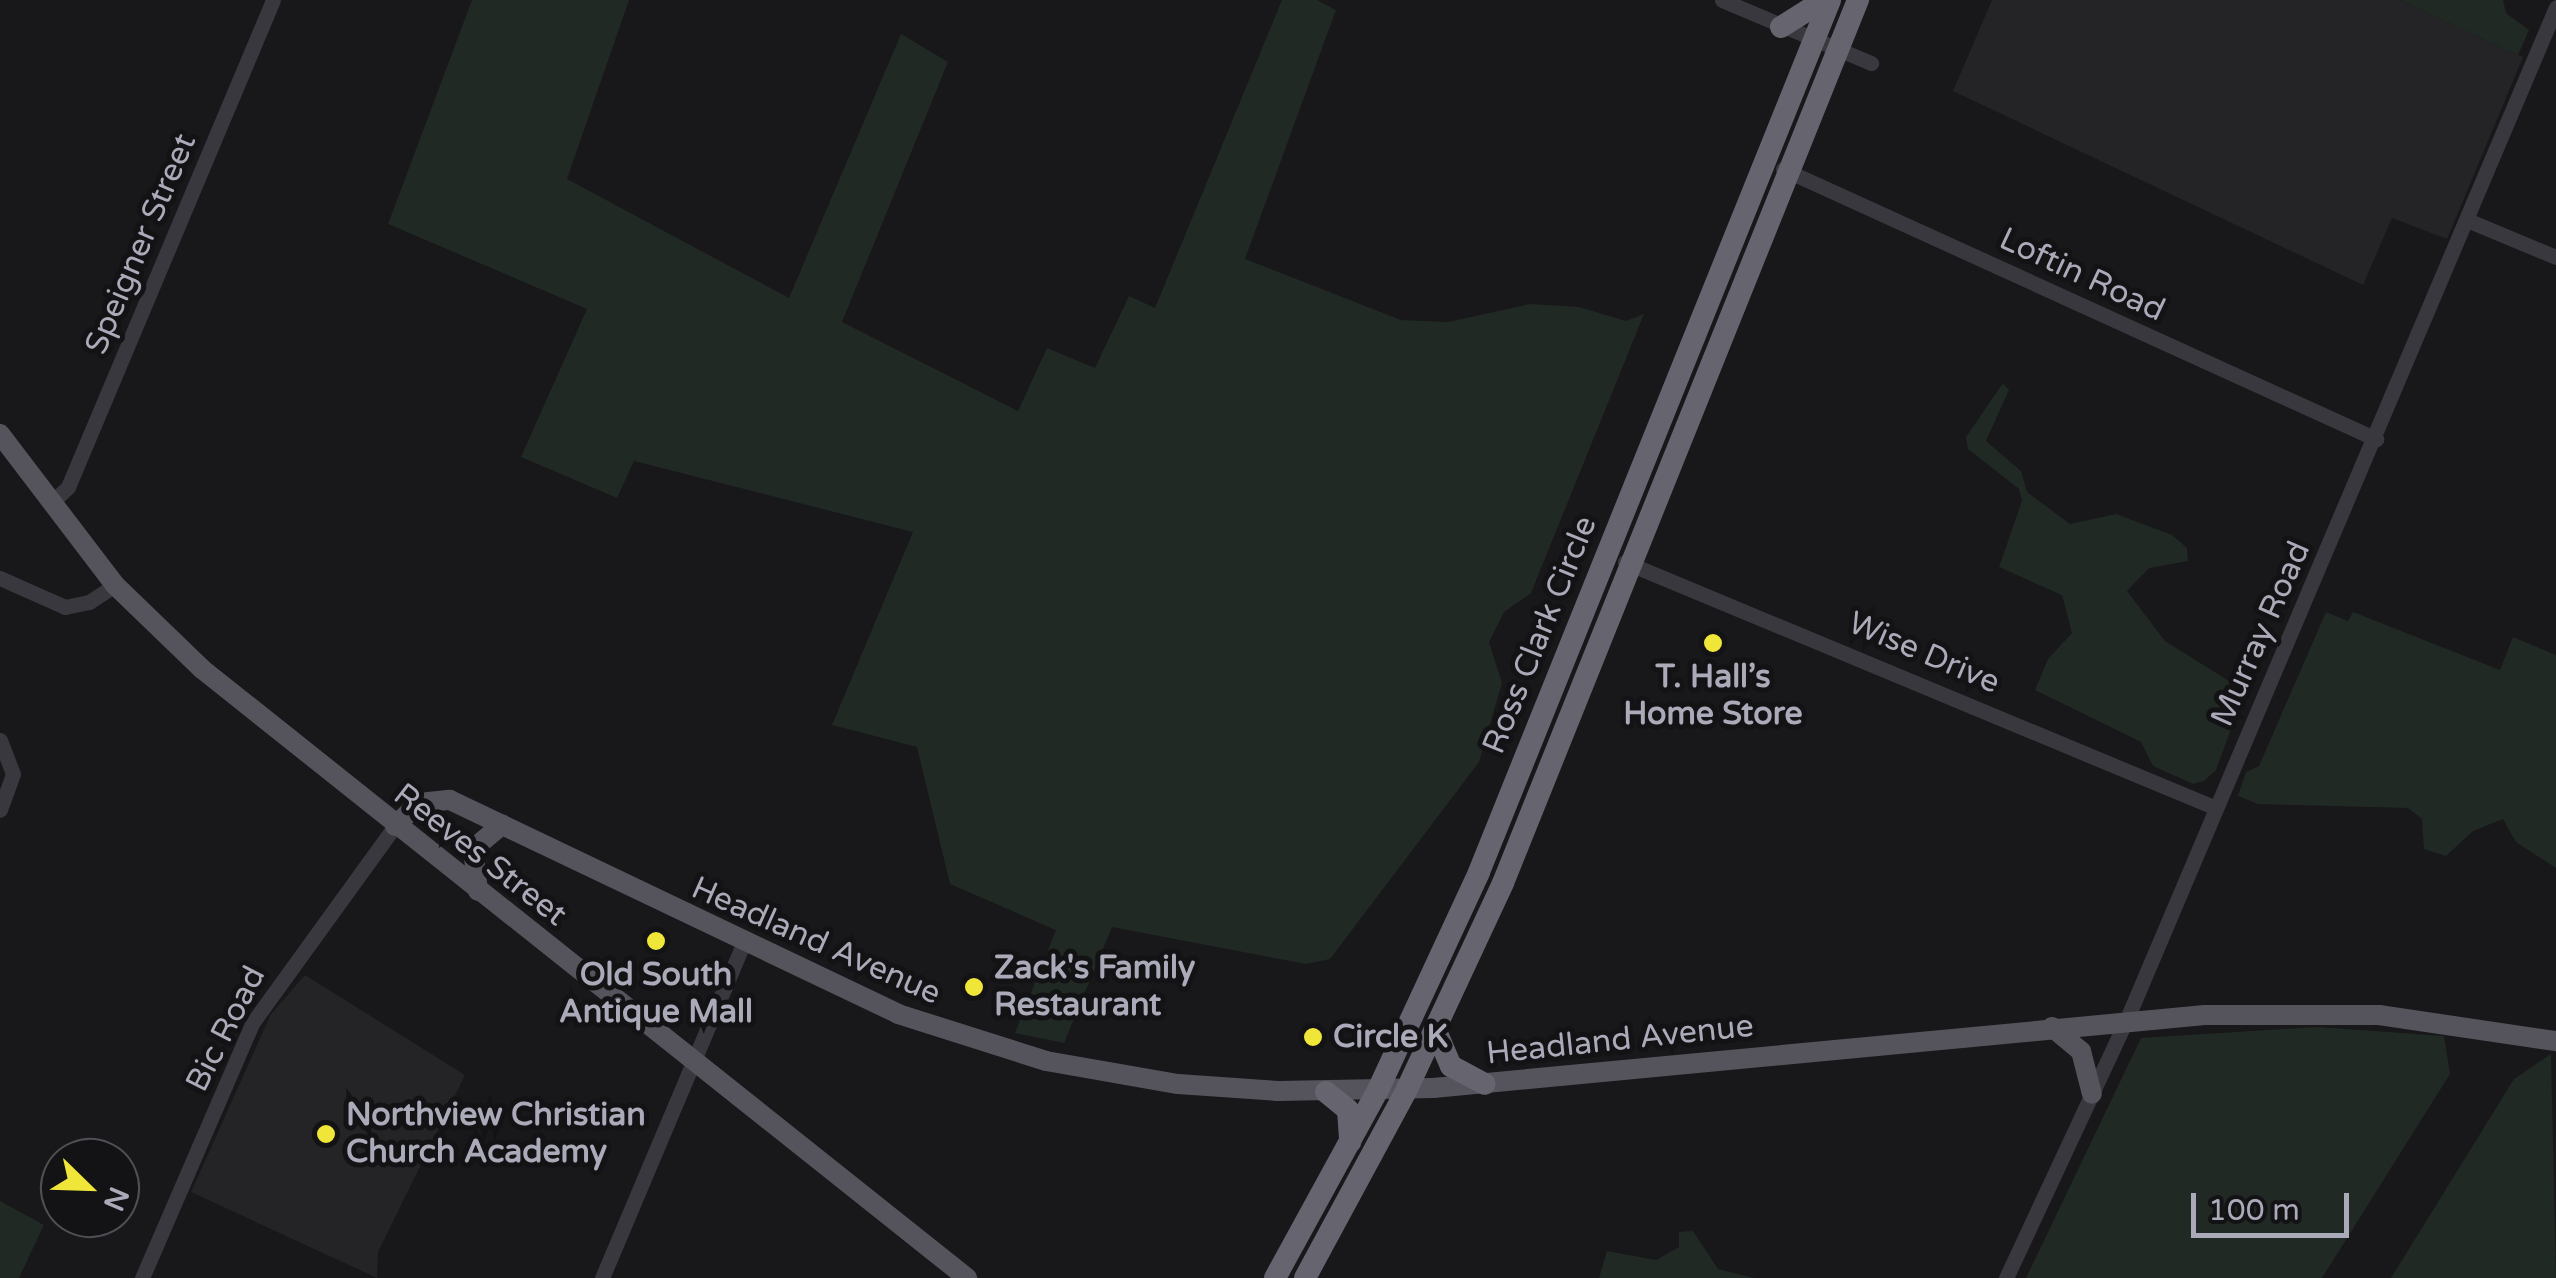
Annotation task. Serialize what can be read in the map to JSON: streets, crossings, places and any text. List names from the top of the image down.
{
  "streets": {
    "highway": ["Ross Clark Circle"],
    "main road": ["Reeves Street", "Headland Avenue"],
    "street": [
      "Speigner Street",
      "Loftin Road",
      "Murray Road",
      "Wise Drive",
      "Bic Road"
    ]
  },
  "crossings": [
    ["Speigner Street", "Reeves Street"],
    ["Loftin Road", "Murray Road"],
    ["Loftin Road", "Ross Clark Circle"],
    ["Murray Road", "Wise Drive"],
    ["Murray Road", "Headland Avenue"],
    ["Ross Clark Circle", "Wise Drive"],
    ["Ross Clark Circle", "Headland Avenue"],
    ["Reeves Street", "Headland Avenue"],
    ["Reeves Street", "Bic Road"],
    ["Headland Avenue", "Bic Road"]
  ],
  "places": [
    "T. Hall’s Home Store",
    "Old South Antique Mall",
    "Zack's Family Restaurant",
    "Circle K",
    "Northview Christian Church Academy"
  ],
  "scale_bar": "100 m",
  "north": "bottom right"
}
